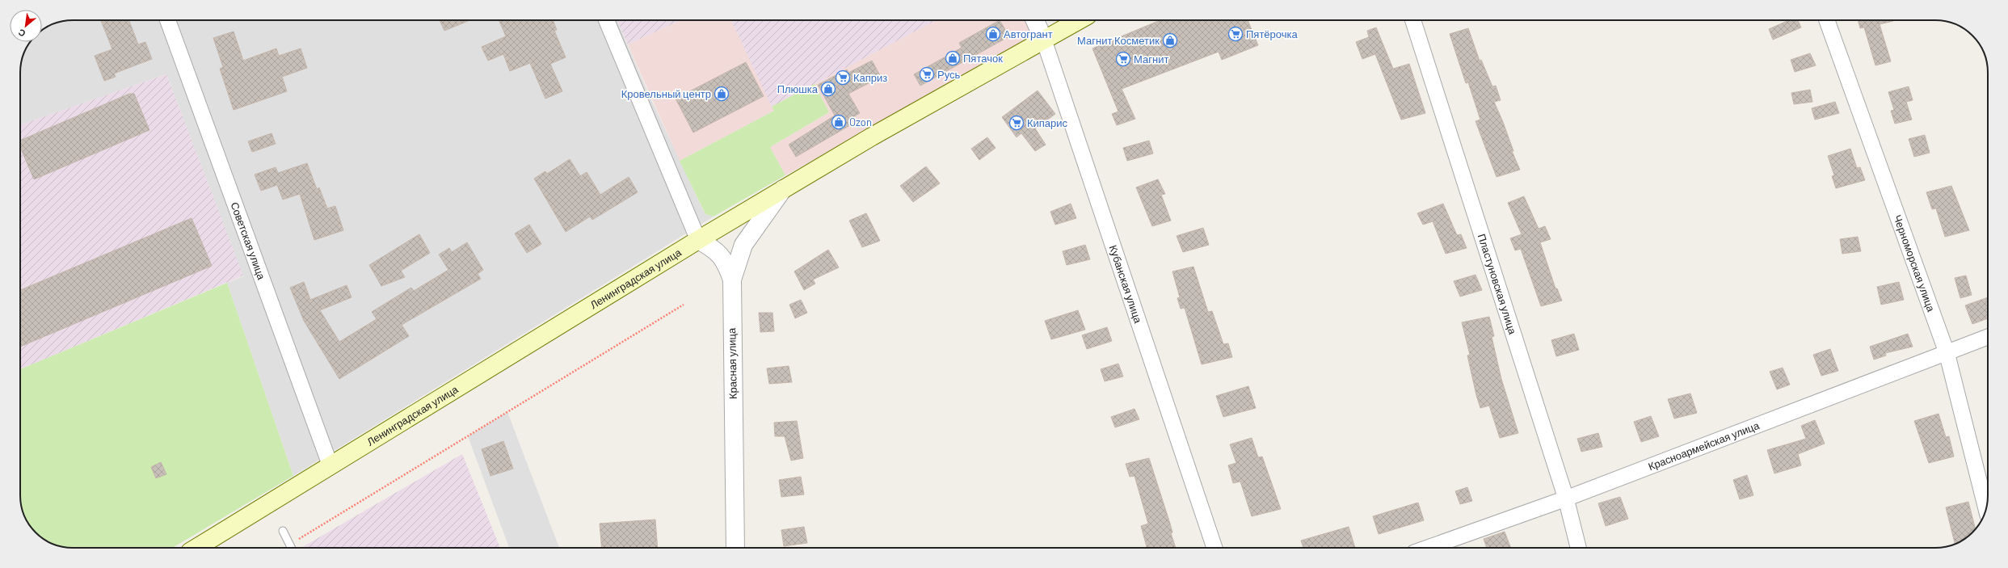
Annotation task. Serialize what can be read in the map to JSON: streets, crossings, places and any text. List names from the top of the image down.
{
  "streets": {
    "main road": ["Ленинградская улица"],
    "street": [
      "Советская улица",
      "Черноморская улица",
      "Кубанская улица",
      "Пластуновская улица",
      "Красная улица",
      "Красноармейская улица"
    ]
  },
  "crossings": [
    ["Советская улица", "Ленинградская улица"],
    ["Черноморская улица", "Красноармейская улица"],
    ["Ленинградская улица", "Кубанская улица"],
    ["Ленинградская улица", "Красная улица"],
    ["Пластуновская улица", "Красноармейская улица"]
  ],
  "places": {
    "shop": [
      "Автогрант",
      "Магнит Косметик",
      "Пятачок",
      "Плюшка",
      "Кровельный центр",
      "Ozon"
    ],
    "supermarket": [
      "Пятёрочка",
      "Магнит",
      "Русь",
      "Каприз",
      "Кипарис"
    ]
  },
  "north": "bottom left"
}
